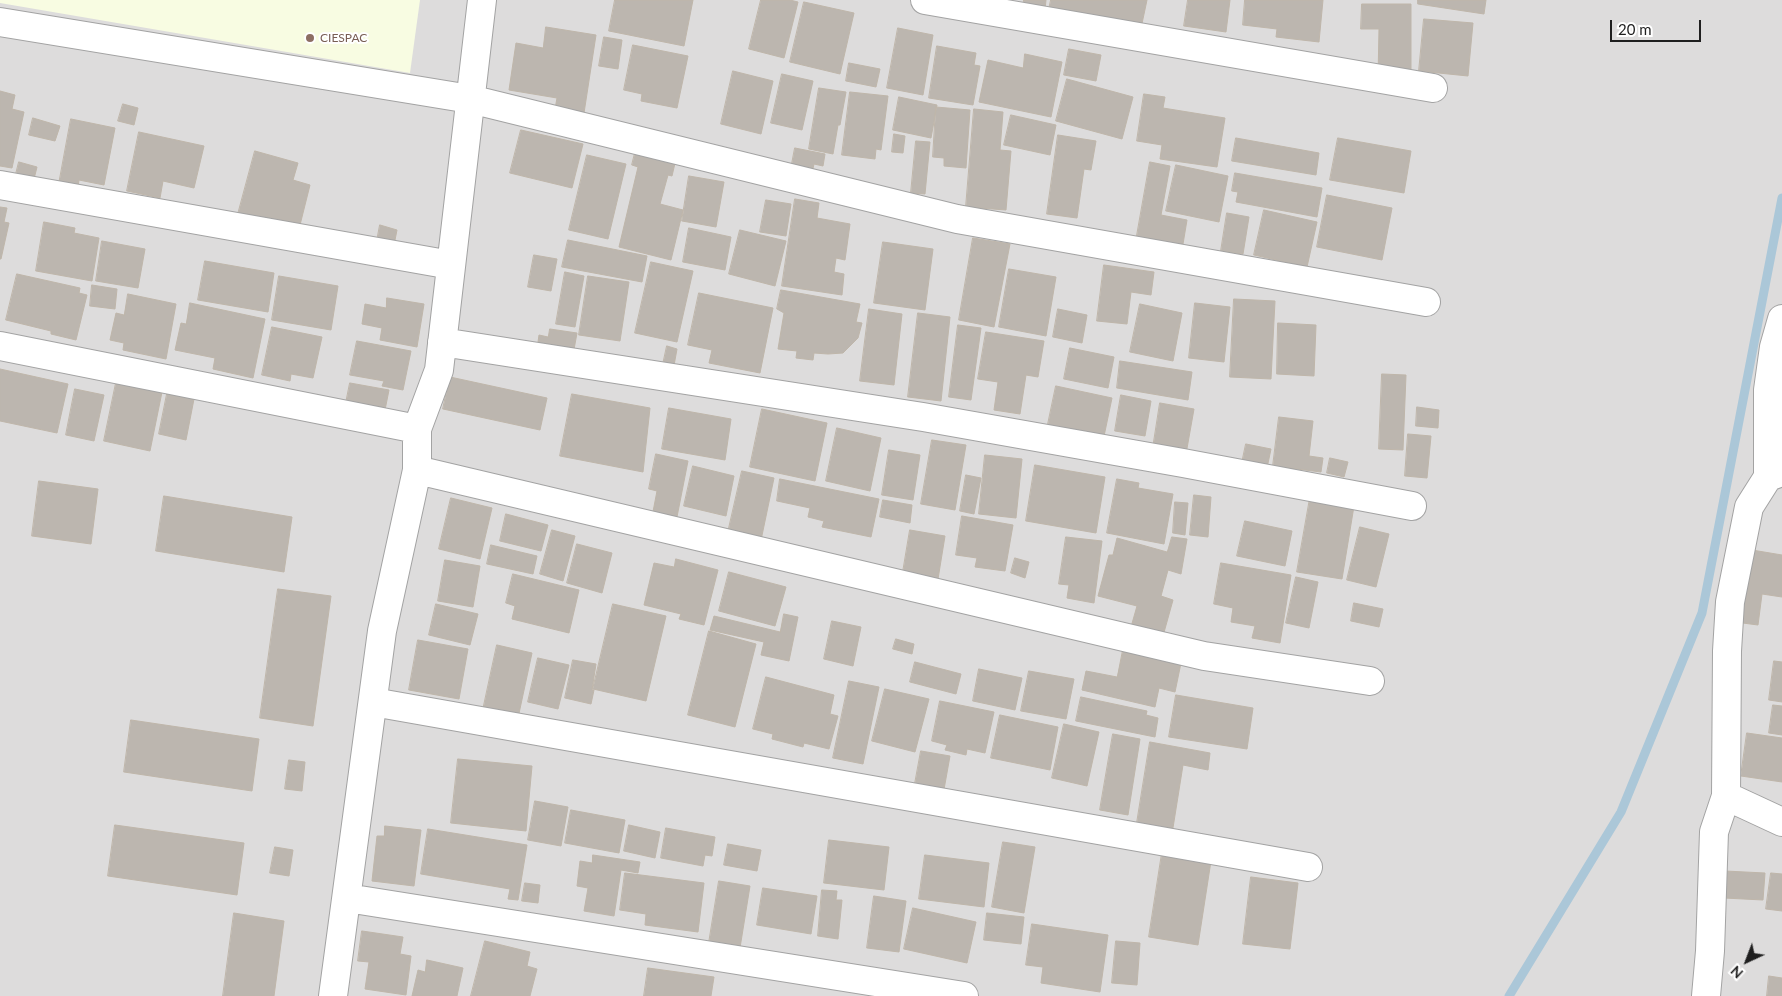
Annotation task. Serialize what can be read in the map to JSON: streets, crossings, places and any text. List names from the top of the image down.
{
  "places": ["CIESPAC"],
  "scale_bar": "20 m",
  "north": "bottom left"
}
